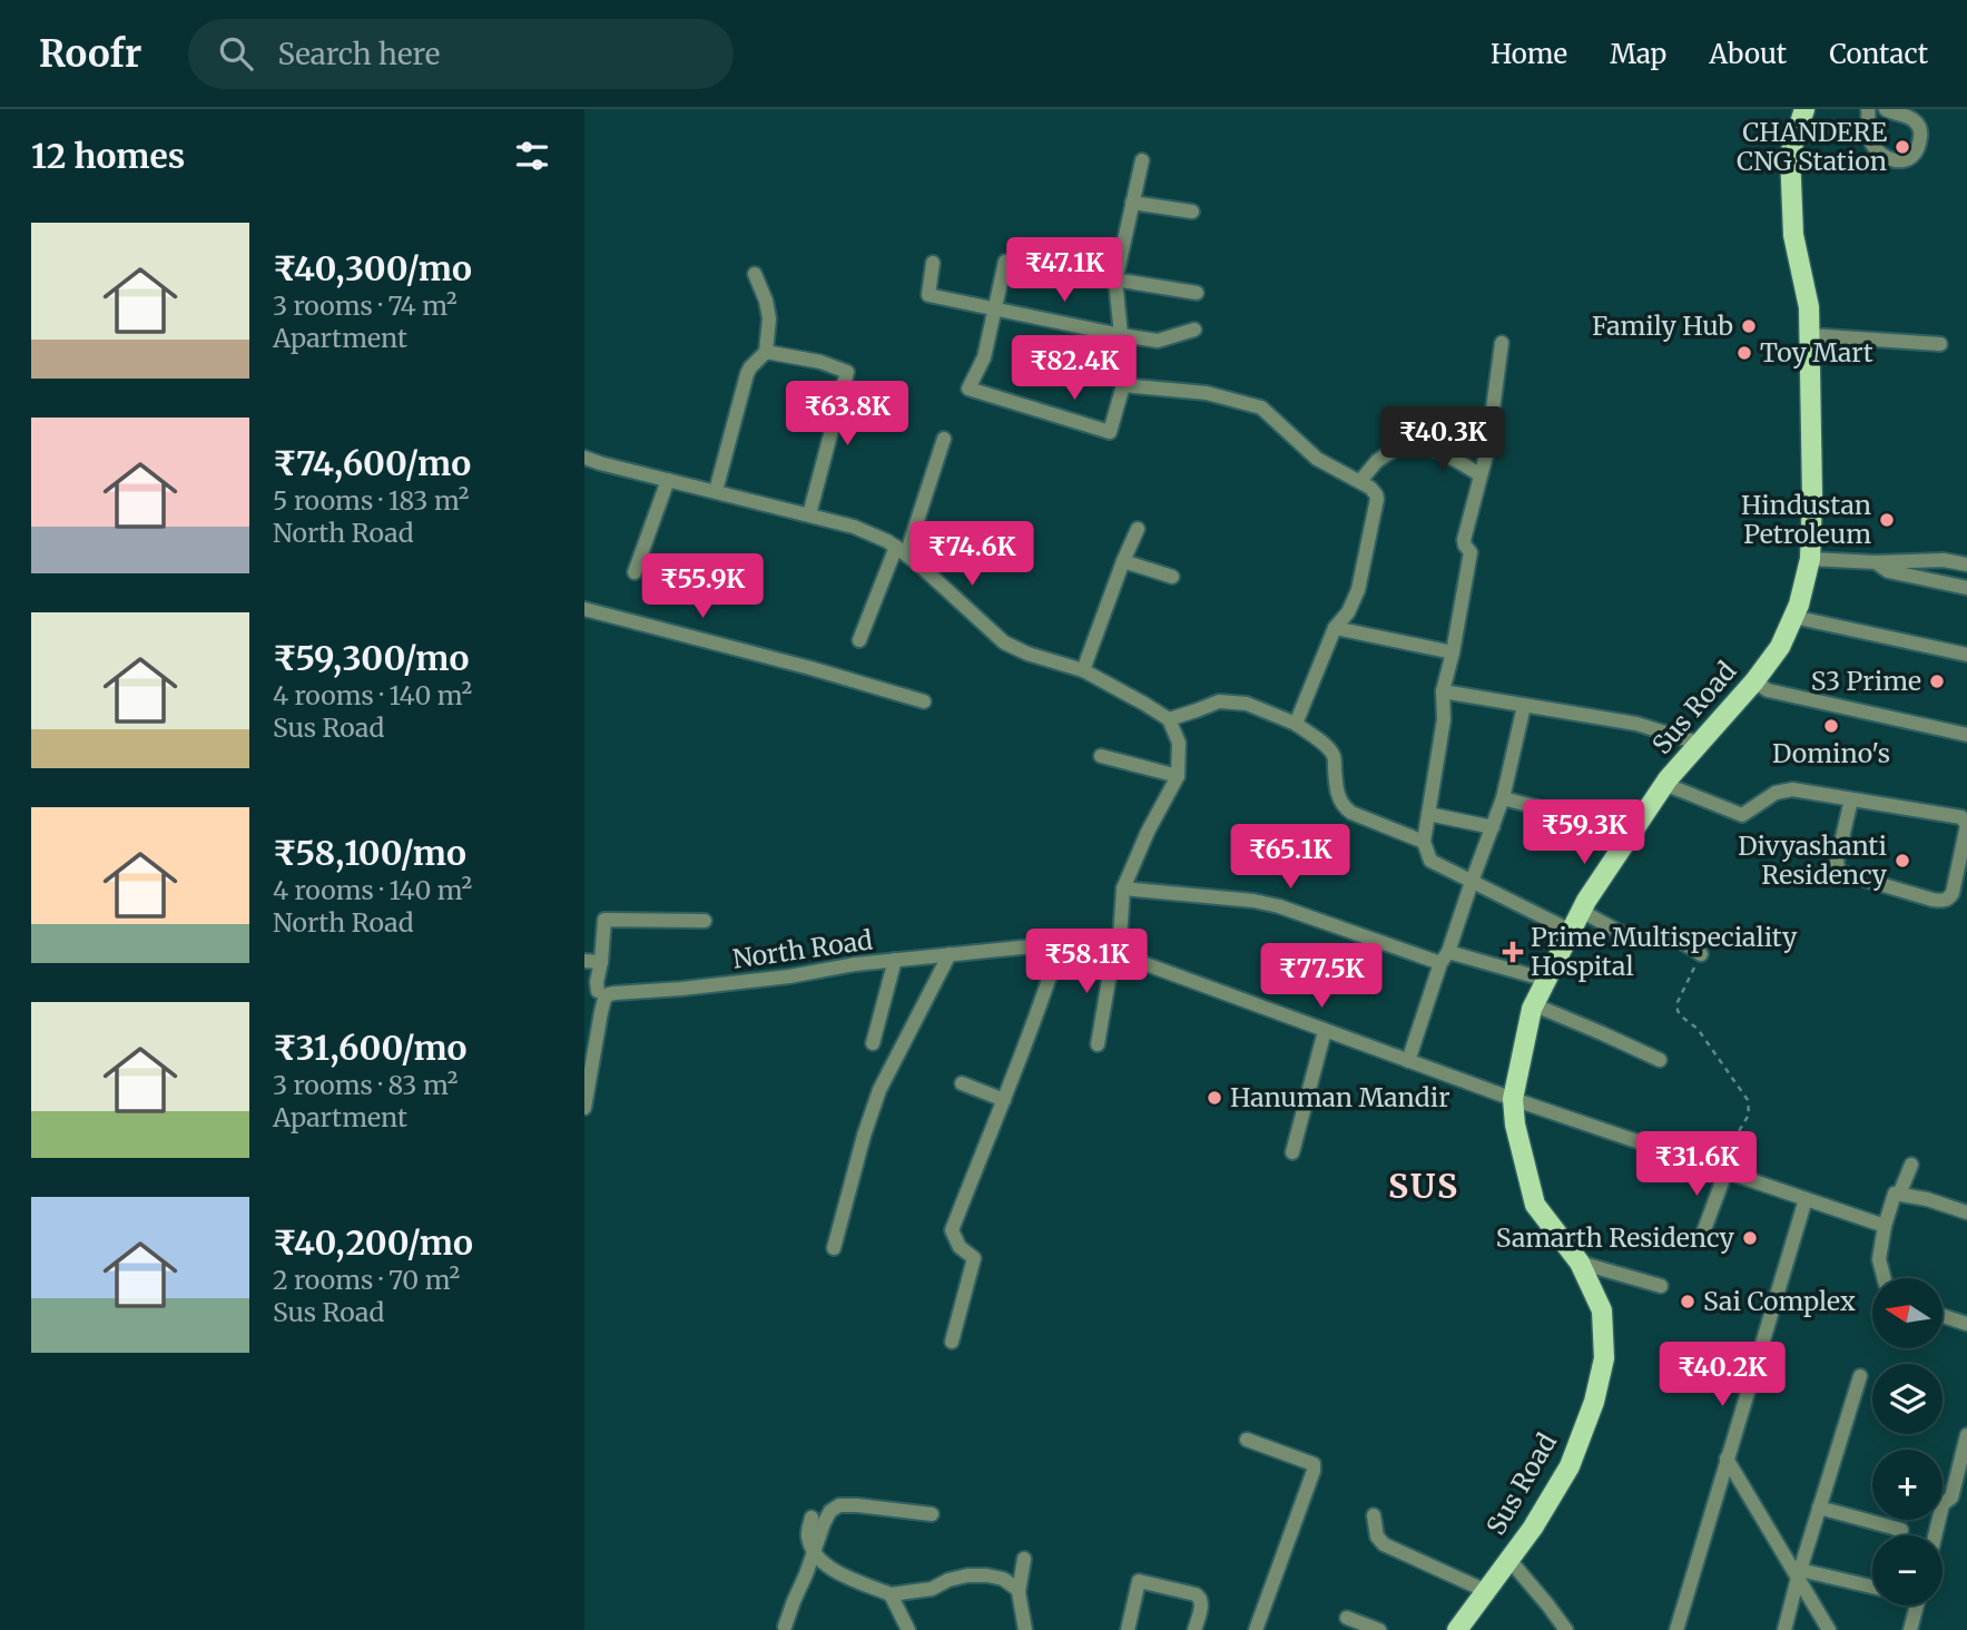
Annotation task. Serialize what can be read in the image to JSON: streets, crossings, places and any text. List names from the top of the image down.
{
  "streets": {
    "main road": ["Sus Road"],
    "street": ["North Road"]
  },
  "crossings": [
    ["Sus Road", "North Road"]
  ],
  "districts": ["SUS"],
  "places": {
    "other": [
      "CHANDERE CNG Station",
      "Family Hub",
      "Toy Mart",
      "Hindustan Petroleum",
      "S3 Prime",
      "Domino's",
      "Divyashanti Residency",
      "Hanuman Mandir",
      "Samarth Residency",
      "Sai Complex"
    ],
    "health": ["Prime Multispeciality Hospital"]
  },
  "north": "left",
  "page": {
    "header": "Roofr",
    "search": "Search here",
    "nav": [
      "Home",
      "Map",
      "About",
      "Contact"
    ],
    "heading": "12 homes",
    "list": [
      {
        "name": "₹40,300/mo",
        "note": "3 rooms · 74 m² · Apartment"
      },
      {
        "name": "₹74,600/mo",
        "note": "5 rooms · 183 m² · North Road"
      },
      {
        "name": "₹59,300/mo",
        "note": "4 rooms · 140 m² · Sus Road"
      },
      {
        "name": "₹58,100/mo",
        "note": "4 rooms · 140 m² · North Road"
      },
      {
        "name": "₹31,600/mo",
        "note": "3 rooms · 83 m² · Apartment"
      },
      {
        "name": "₹40,200/mo",
        "note": "2 rooms · 70 m² · Sus Road"
      }
    ],
    "price": [
      "₹47.1K",
      "₹82.4K",
      "₹63.8K",
      "₹40.3K",
      "₹74.6K",
      "₹55.9K",
      "₹59.3K",
      "₹65.1K",
      "₹58.1K",
      "₹77.5K",
      "₹31.6K",
      "₹40.2K"
    ],
    "map_buttons": ["+", "−"]
  }
}
